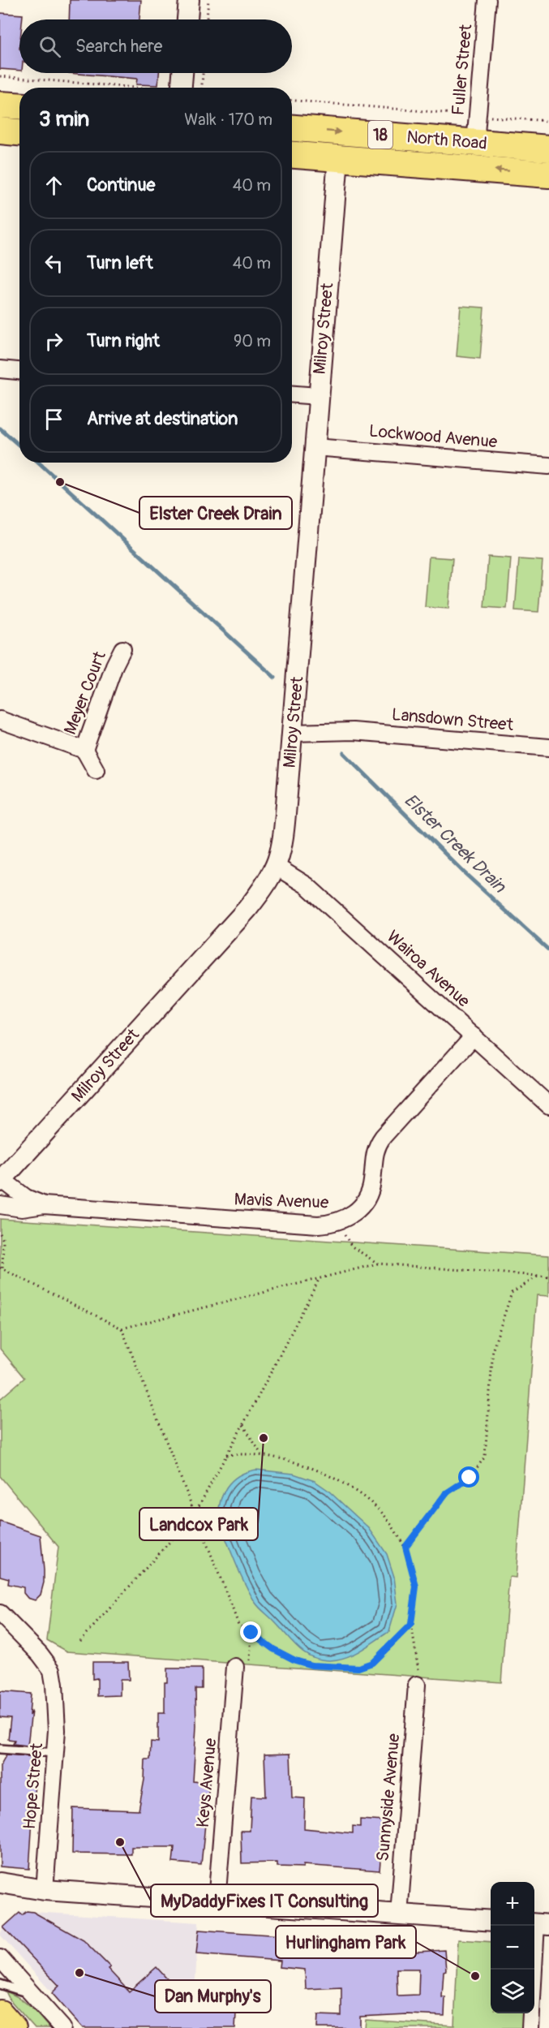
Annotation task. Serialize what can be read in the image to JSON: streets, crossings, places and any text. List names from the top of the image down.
{
  "streets": {
    "highway": ["18", "North Road"],
    "street": [
      "Fuller Street",
      "Milroy Street",
      "Lockwood Avenue",
      "Meyer Court",
      "Lansdown Street",
      "Wairoa Avenue",
      "Mavis Avenue",
      "Keys Avenue",
      "Hope Street",
      "Sunnyside Avenue"
    ]
  },
  "crossings": [
    ["Fuller Street", "North Road"],
    ["North Road", "Milroy Street"],
    ["Milroy Street", "Lockwood Avenue"],
    ["Milroy Street", "Lansdown Street"],
    ["Milroy Street", "Wairoa Avenue"],
    ["Milroy Street", "Mavis Avenue"],
    ["Wairoa Avenue", "Mavis Avenue"]
  ],
  "water": ["Elster Creek Drain"],
  "places": [
    "Elster Creek Drain",
    "Landcox Park",
    "MyDaddyFixes IT Consulting",
    "Dan Murphy's",
    "Hurlingham Park"
  ],
  "page": {
    "search": "Search here",
    "heading": ["3 min", "Walk · 170 m"],
    "list": [
      ["Continue", "40 m"],
      ["Turn left", "40 m"],
      ["Turn right", "90 m"],
      "Arrive at destination"
    ],
    "map_buttons": ["+", "−"]
  }
}
